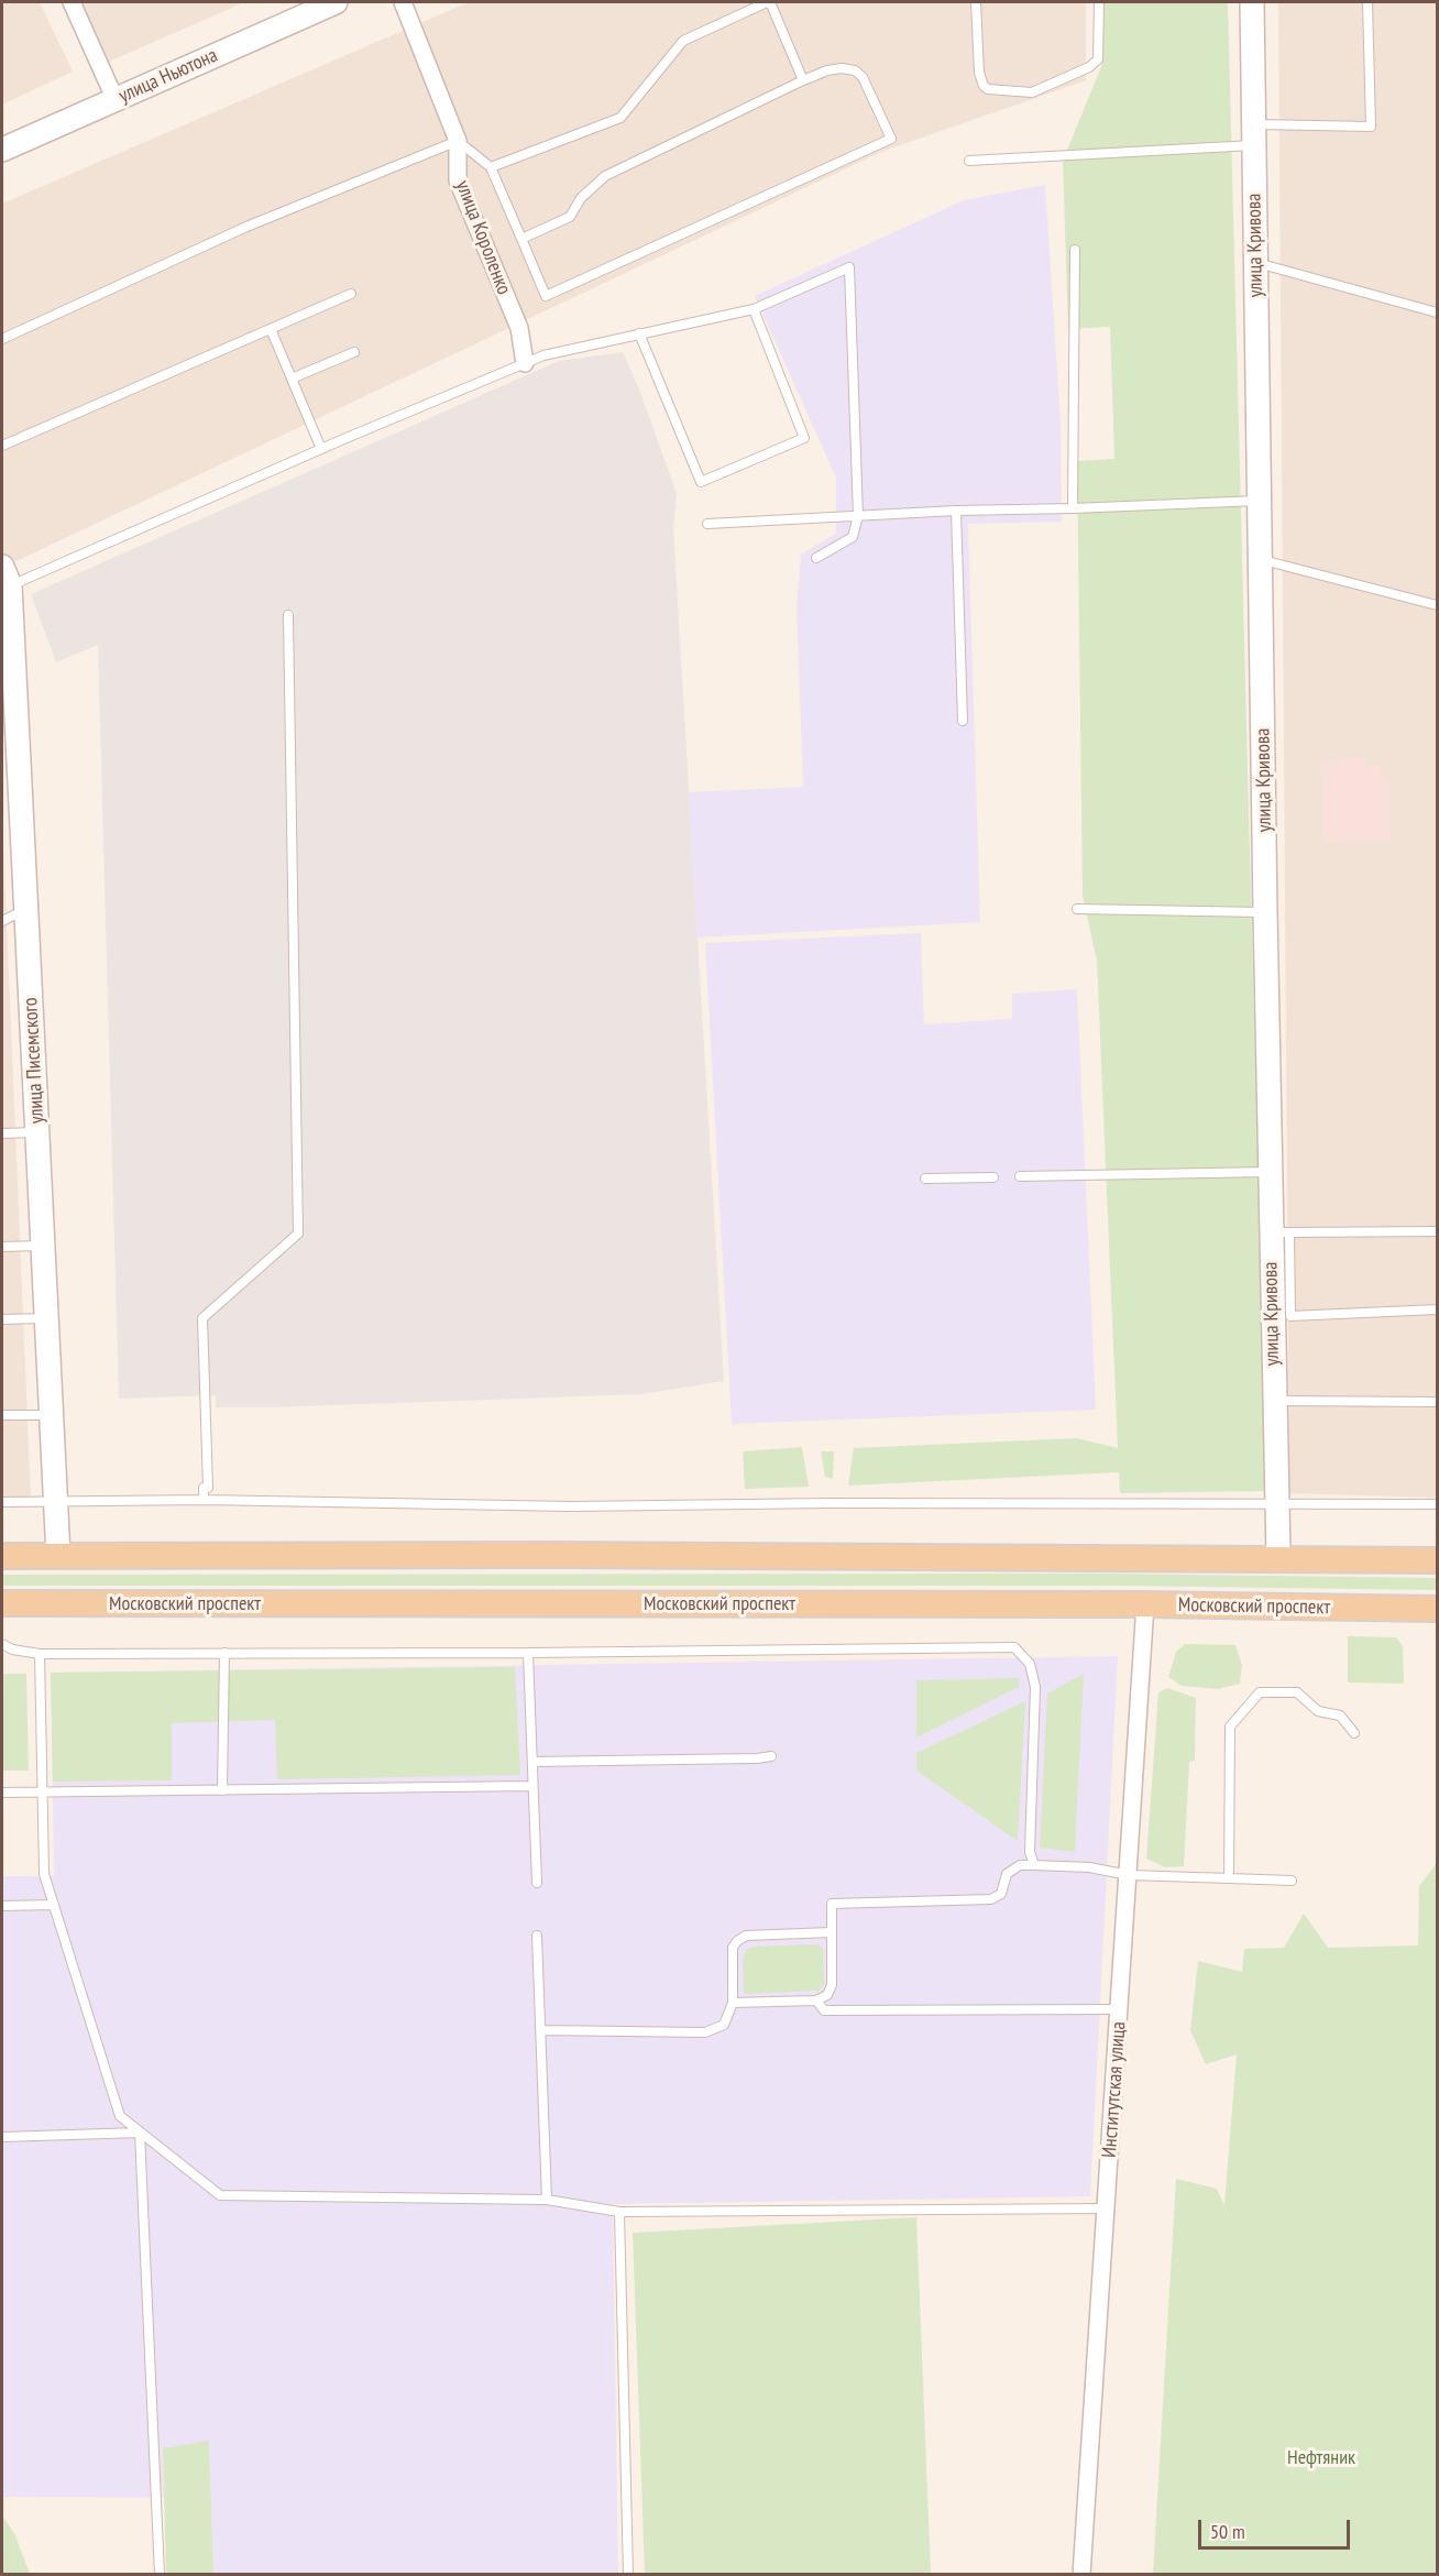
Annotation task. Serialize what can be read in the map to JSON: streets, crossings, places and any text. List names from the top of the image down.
{
  "streets": {
    "main road": ["Московский проспект"],
    "street": [
      "улица Ньютона",
      "улица Короленко",
      "улица Кривова",
      "улица Писемского",
      "Институтская улица"
    ]
  },
  "crossings": [
    ["Московский проспект", "Институтская улица"]
  ],
  "parks": ["Нефтяник"],
  "scale_bar": "50 m"
}
